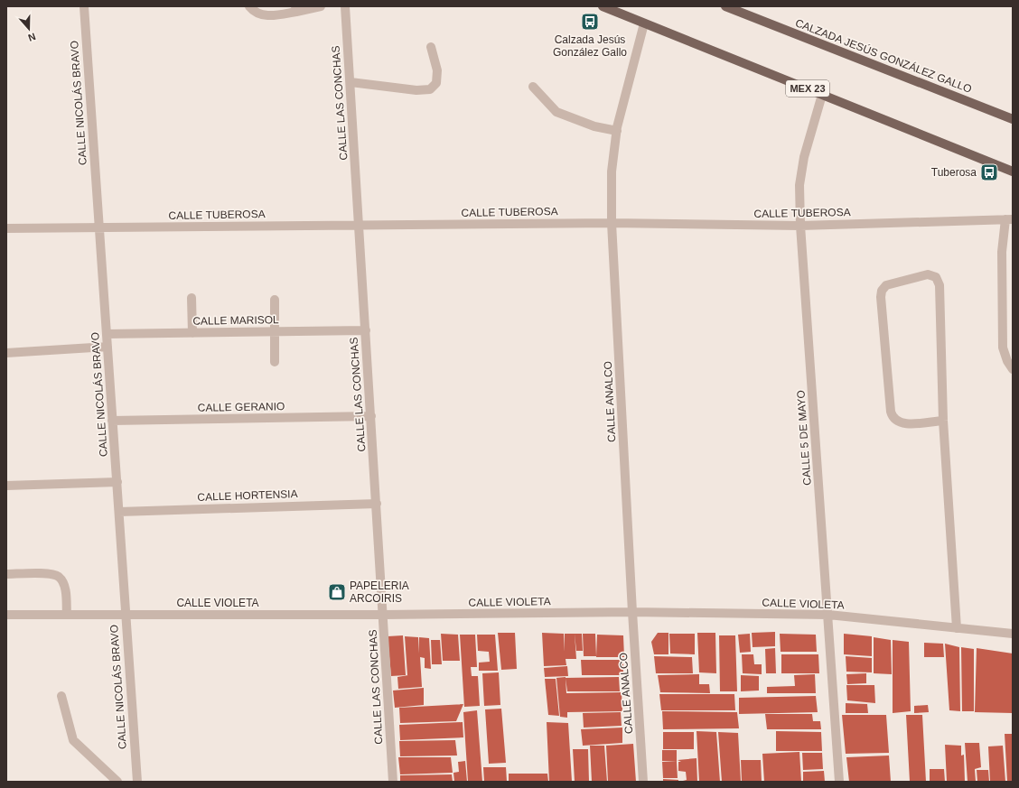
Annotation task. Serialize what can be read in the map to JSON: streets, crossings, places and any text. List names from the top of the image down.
{
  "streets": {
    "main road": ["CALZADA JESÚS GONZÁLEZ GALLO", "MEX 23"],
    "street": [
      "CALLE NICOLÁS BRAVO",
      "CALLE LAS CONCHAS",
      "CALLE TUBEROSA",
      "CALLE MARISOL",
      "CALLE ANALCO",
      "CALLE GERANIO",
      "CALLE 5 DE MAYO",
      "CALLE HORTENSIA",
      "CALLE VIOLETA"
    ]
  },
  "crossings": [
    ["MEX 23", "CALLE ANALCO"],
    ["MEX 23", "CALLE 5 DE MAYO"],
    ["CALLE NICOLÁS BRAVO", "CALLE TUBEROSA"],
    ["CALLE NICOLÁS BRAVO", "CALLE MARISOL"],
    ["CALLE NICOLÁS BRAVO", "CALLE GERANIO"],
    ["CALLE NICOLÁS BRAVO", "CALLE HORTENSIA"],
    ["CALLE NICOLÁS BRAVO", "CALLE VIOLETA"],
    ["CALLE LAS CONCHAS", "CALLE TUBEROSA"],
    ["CALLE LAS CONCHAS", "CALLE MARISOL"],
    ["CALLE LAS CONCHAS", "CALLE GERANIO"],
    ["CALLE LAS CONCHAS", "CALLE HORTENSIA"],
    ["CALLE LAS CONCHAS", "CALLE VIOLETA"],
    ["CALLE TUBEROSA", "CALLE ANALCO"],
    ["CALLE TUBEROSA", "CALLE 5 DE MAYO"],
    ["CALLE ANALCO", "CALLE VIOLETA"],
    ["CALLE 5 DE MAYO", "CALLE VIOLETA"]
  ],
  "places": {
    "bus stop": ["Calzada Jesús González Gallo", "Tuberosa"],
    "shop": ["PAPELERIA ARCOIRIS"]
  },
  "north": "bottom"
}
